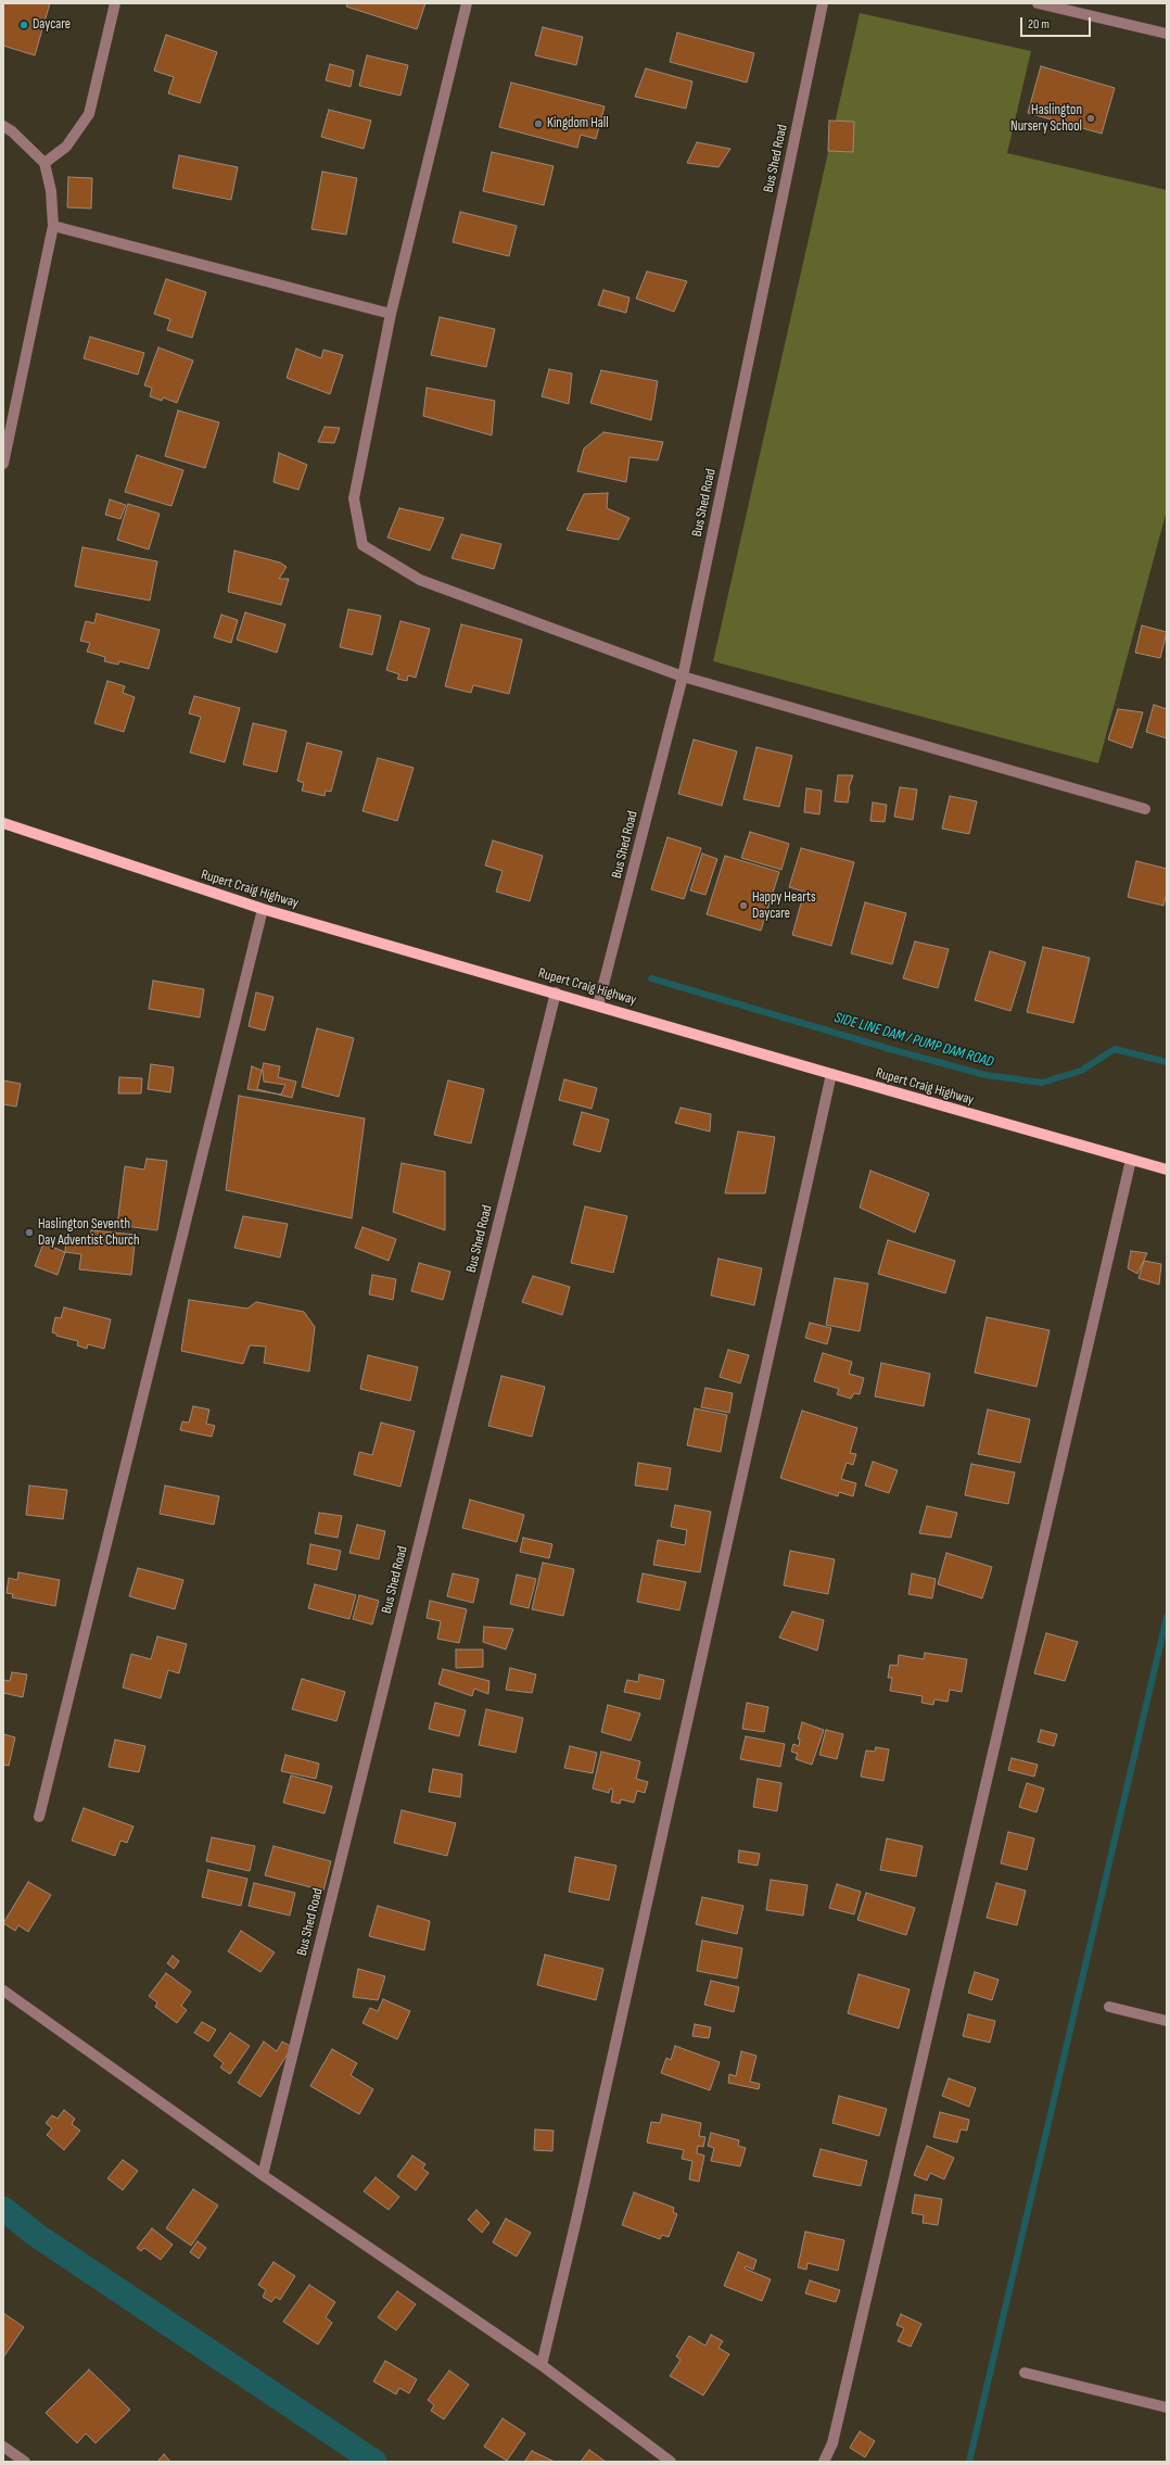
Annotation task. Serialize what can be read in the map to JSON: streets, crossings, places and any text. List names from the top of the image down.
{
  "streets": {
    "main road": ["Rupert Craig Highway"],
    "street": ["Bus Shed Road"]
  },
  "crossings": [
    ["Bus Shed Road", "Rupert Craig Highway"]
  ],
  "water": ["SIDE LINE DAM / PUMP DAM ROAD"],
  "places": [
    "Daycare",
    "Haslington Nursery School",
    "Kingdom Hall",
    "Happy Hearts Daycare",
    "Haslington Seventh Day Adventist Church"
  ],
  "scale_bar": "20 m"
}
